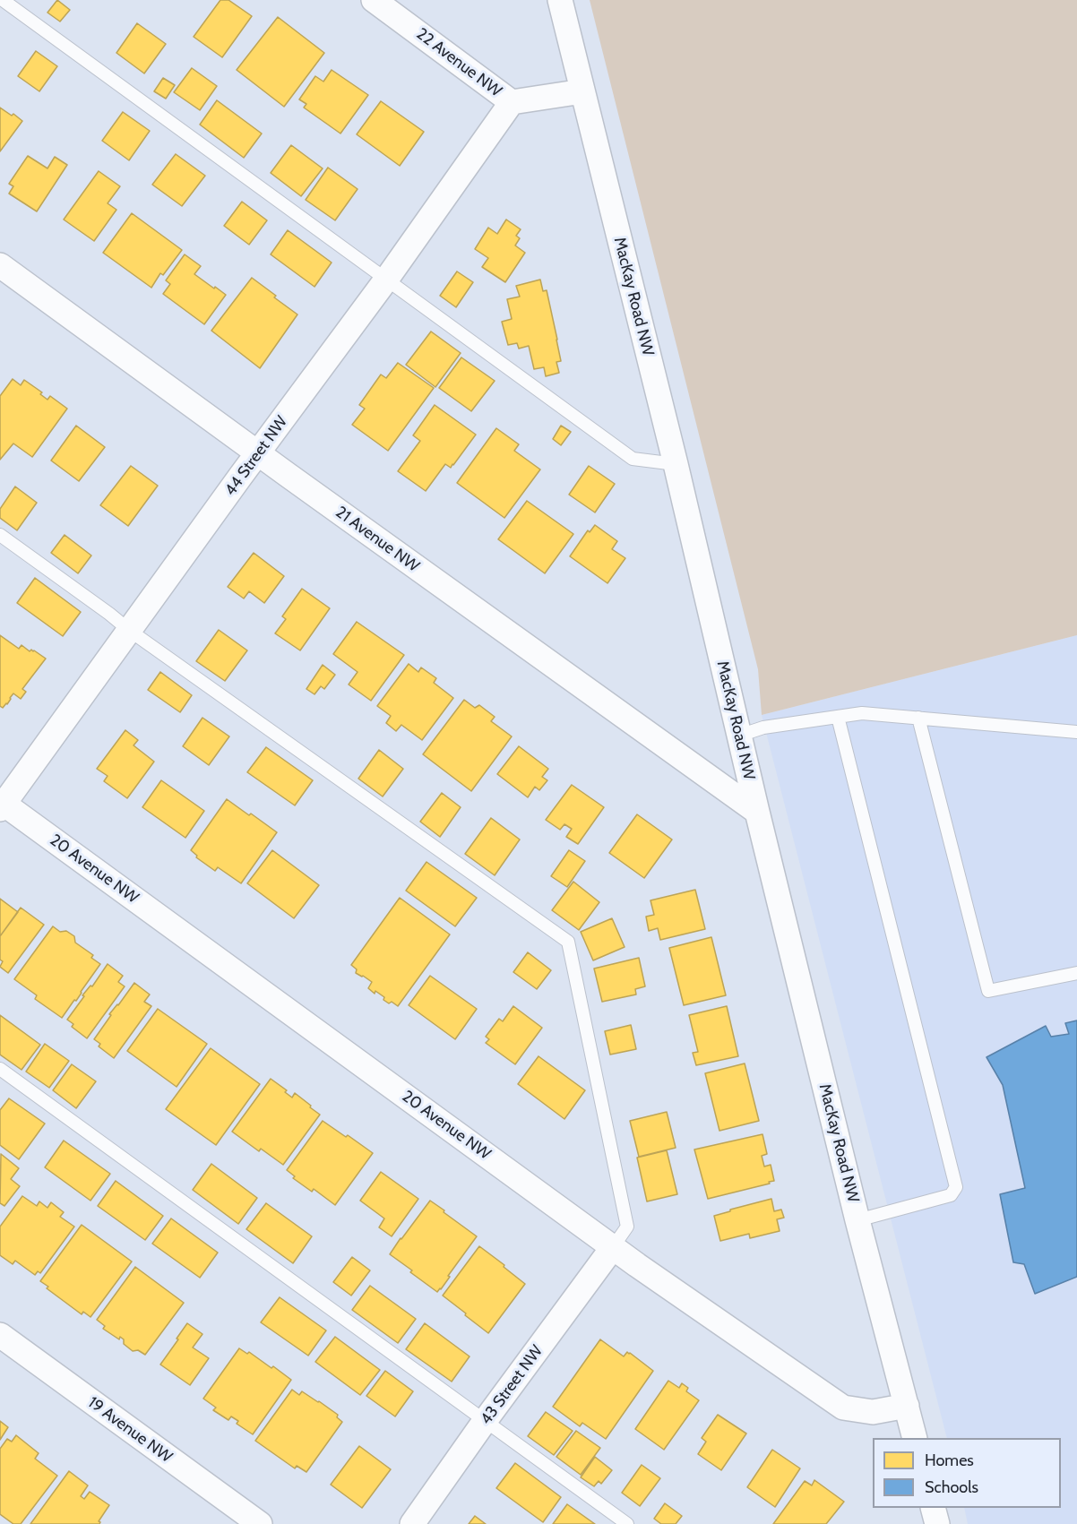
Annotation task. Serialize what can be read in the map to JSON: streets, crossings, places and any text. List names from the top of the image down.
{
  "streets": {
    "street": [
      "22 Avenue NW",
      "MacKay Road NW",
      "44 Street NW",
      "21 Avenue NW",
      "20 Avenue NW",
      "43 Street NW",
      "19 Avenue NW"
    ]
  },
  "crossings": [
    ["22 Avenue NW", "MacKay Road NW"],
    ["22 Avenue NW", "44 Street NW"],
    ["MacKay Road NW", "21 Avenue NW"],
    ["MacKay Road NW", "20 Avenue NW"],
    ["44 Street NW", "21 Avenue NW"],
    ["44 Street NW", "20 Avenue NW"],
    ["20 Avenue NW", "43 Street NW"]
  ],
  "legend": ["Homes", "Schools"]
}
